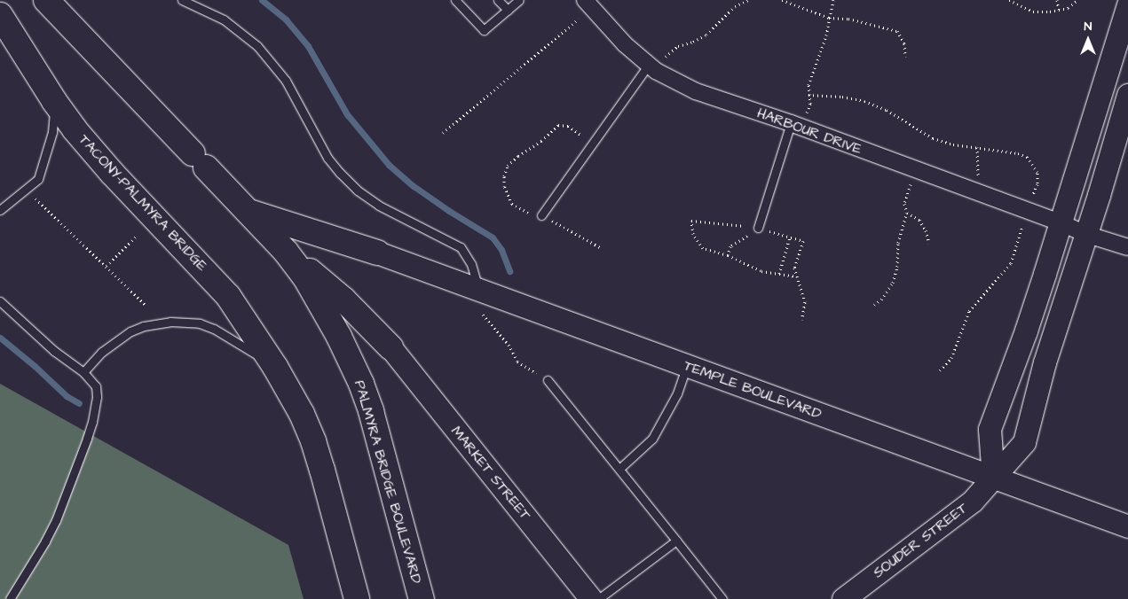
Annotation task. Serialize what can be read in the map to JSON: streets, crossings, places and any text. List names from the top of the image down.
{
  "streets": {
    "highway": ["TACONY–PALMYRA BRIDGE", "PALMYRA BRIDGE BOULEVARD"],
    "street": [
      "HARBOUR DRIVE",
      "TEMPLE BOULEVARD",
      "MARKET STREET",
      "SOUDER STREET"
    ]
  },
  "crossings": [
    ["TEMPLE BOULEVARD", "SOUDER STREET"]
  ],
  "north": "top"
}
